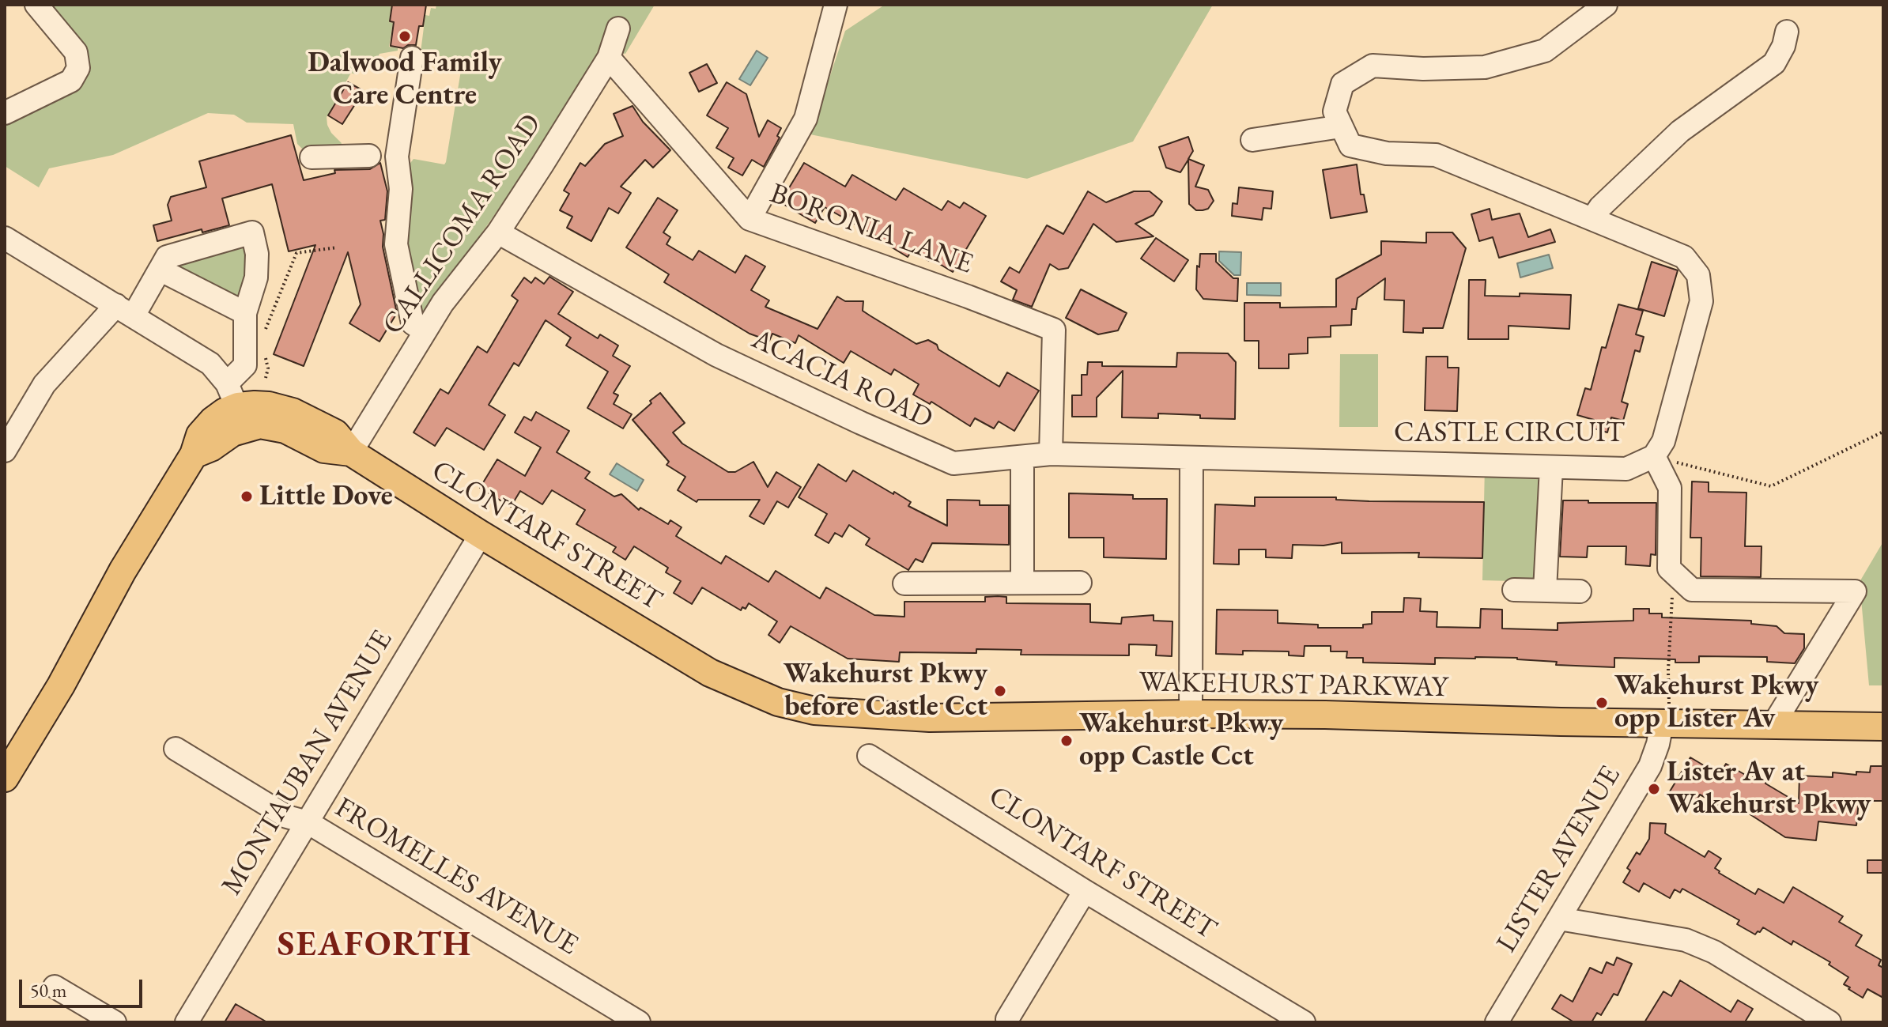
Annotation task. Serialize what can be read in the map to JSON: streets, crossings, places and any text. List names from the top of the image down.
{
  "streets": {
    "main road": ["CLONTARF STREET", "WAKEHURST PARKWAY"],
    "street": [
      "CALLICOMA ROAD",
      "BORONIA LANE",
      "ACACIA ROAD",
      "CASTLE CIRCUIT",
      "MONTAUBAN AVENUE",
      "LISTER AVENUE",
      "FROMELLES AVENUE"
    ]
  },
  "crossings": [
    ["CALLICOMA ROAD", "BORONIA LANE"],
    ["CALLICOMA ROAD", "ACACIA ROAD"],
    ["CALLICOMA ROAD", "CLONTARF STREET"],
    ["BORONIA LANE", "ACACIA ROAD"],
    ["ACACIA ROAD", "CASTLE CIRCUIT"],
    ["CLONTARF STREET", "WAKEHURST PARKWAY"],
    ["CLONTARF STREET", "MONTAUBAN AVENUE"],
    ["WAKEHURST PARKWAY", "LISTER AVENUE"],
    ["MONTAUBAN AVENUE", "FROMELLES AVENUE"]
  ],
  "districts": ["SEAFORTH"],
  "places": [
    "Dalwood Family Care Centre",
    "Little Dove",
    "Wakehurst Pkwy before Castle Cct",
    "Wakehurst Pkwy opp Lister Av",
    "Wakehurst Pkwy opp Castle Cct",
    "Lister Av at Wakehurst Pkwy"
  ],
  "scale_bar": "50 m"
}
